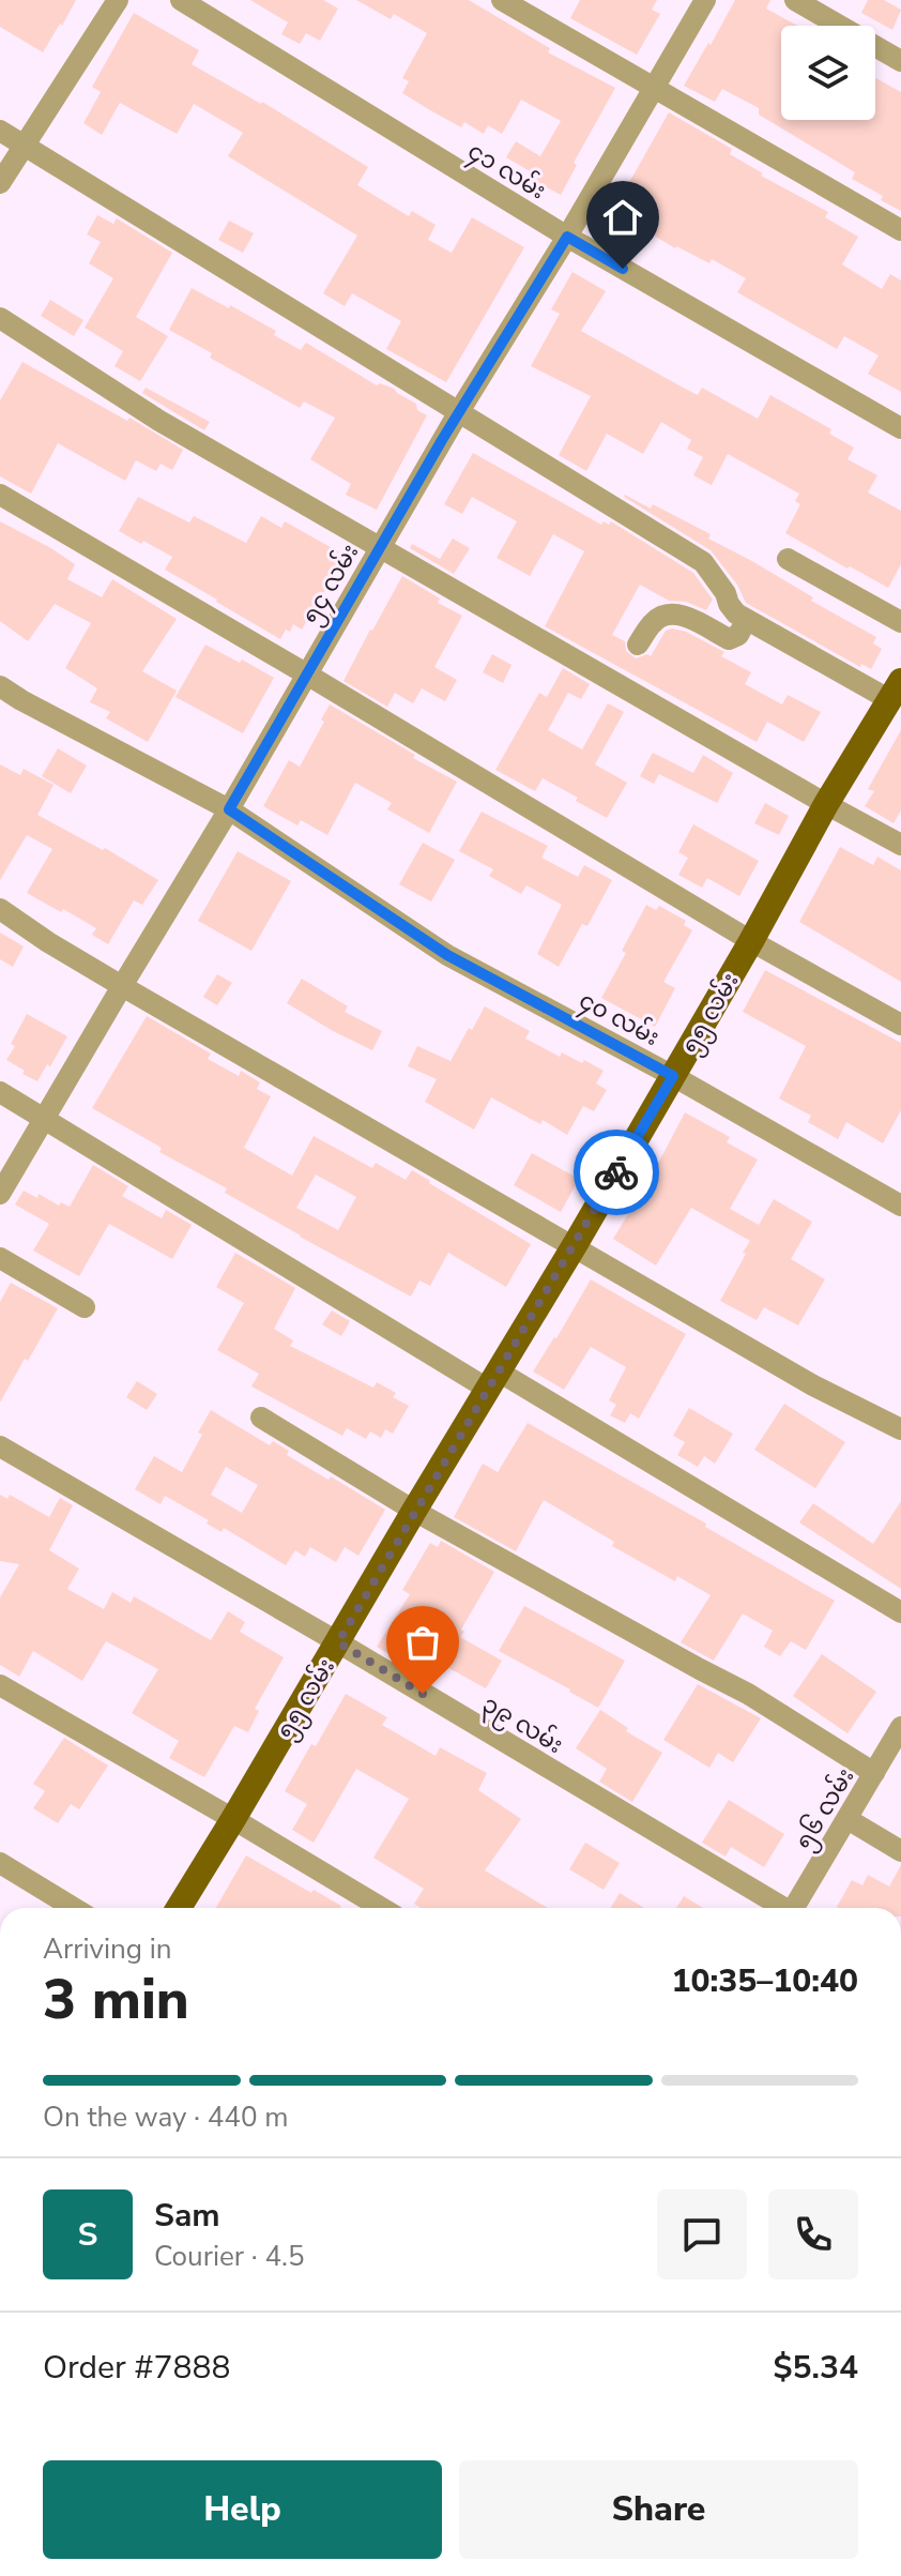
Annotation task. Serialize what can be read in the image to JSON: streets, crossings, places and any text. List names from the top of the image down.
{
  "streets": {
    "main road": ["၅၅ လမ်း"],
    "street": [
      "၄၁ လမ်း",
      "၅၄ လမ်း",
      "၄၀ လမ်း",
      "၃၉ လမ်း",
      "၅၆ လမ်း"
    ]
  },
  "crossings": [
    ["၄၁ လမ်း", "၅၄ လမ်း"],
    ["၅၄ လမ်း", "၄၀ လမ်း"],
    ["၅၅ လမ်း", "၄၀ လမ်း"],
    ["၅၅ လမ်း", "၃၉ လမ်း"]
  ],
  "page": {
    "heading": ["3 min", "Arriving in", "10:35–10:40"],
    "panel": [
      "Sam",
      "Courier · 4.5",
      "Order #7888",
      "$5.34"
    ],
    "bar": "On the way · 440 m",
    "round": "S",
    "buttons": ["Help", "Share"]
  }
}
